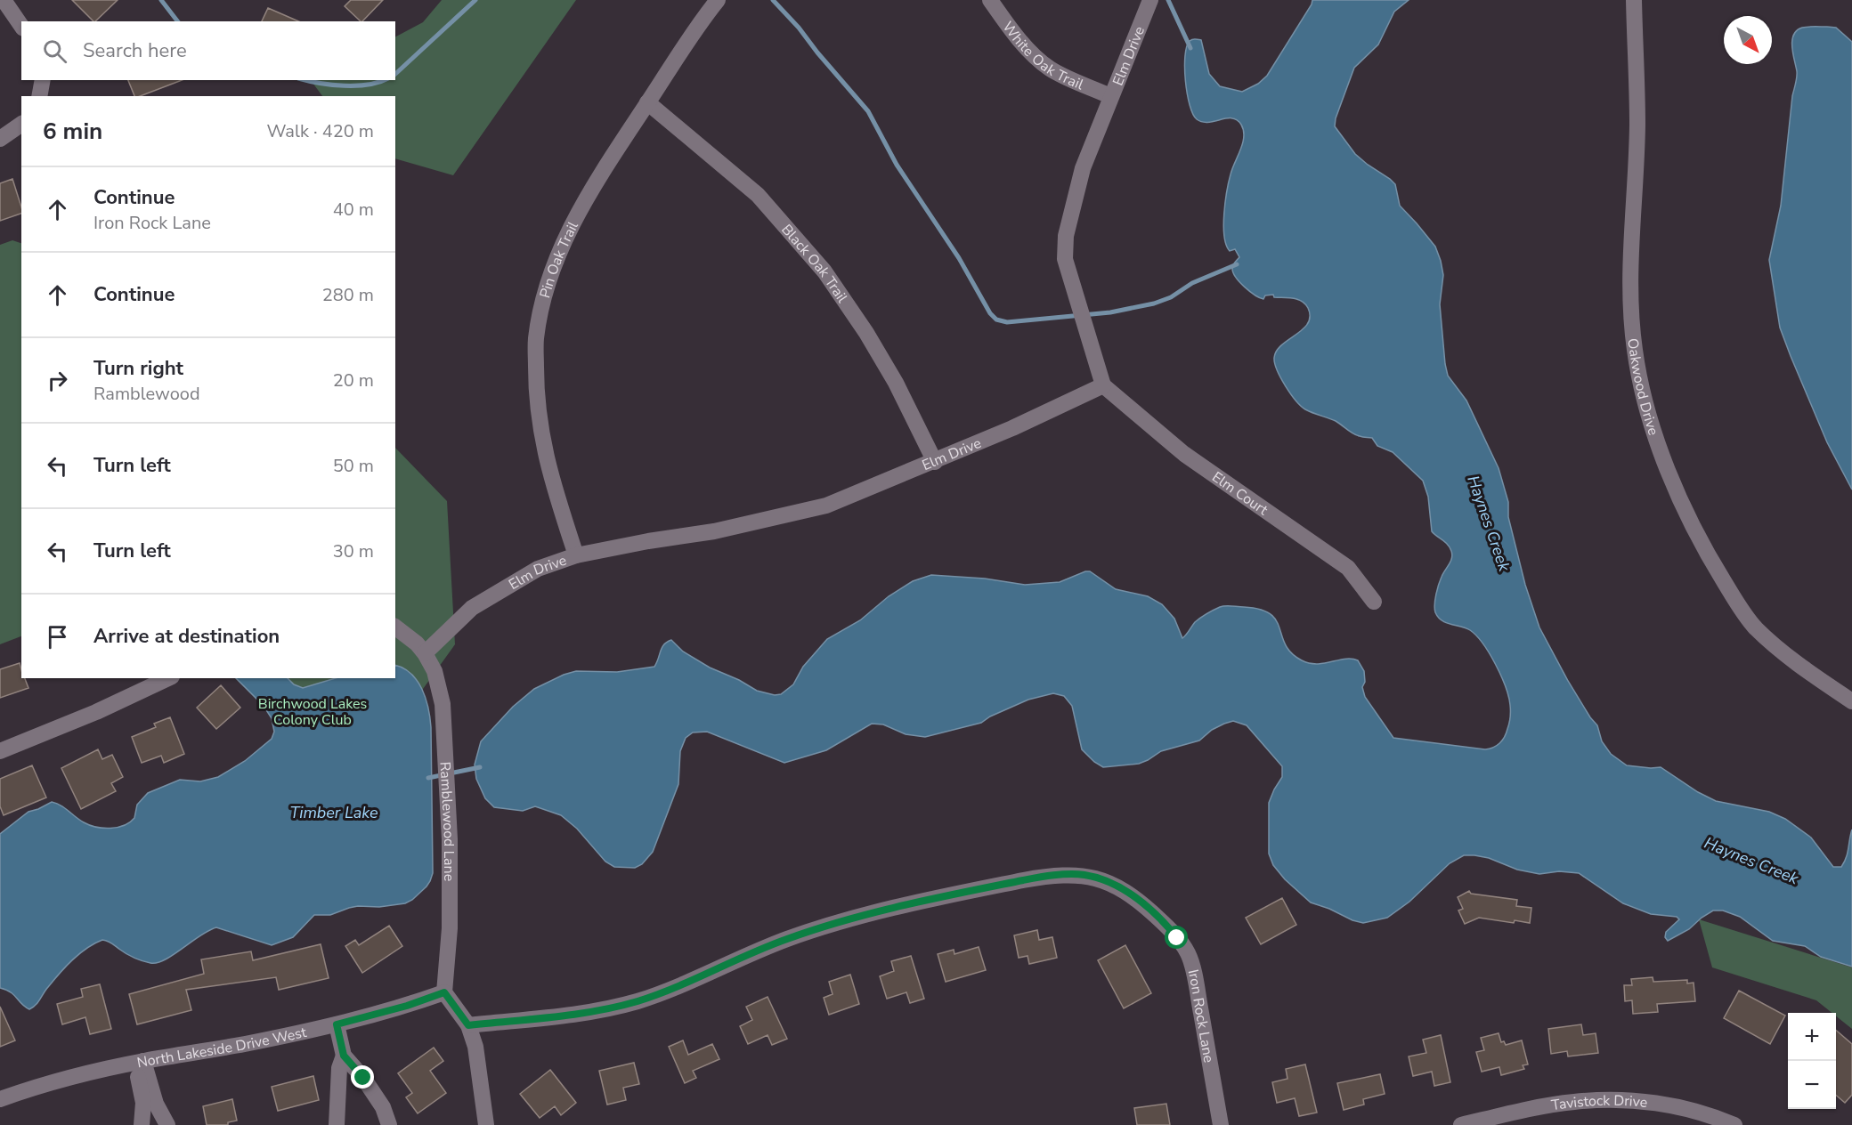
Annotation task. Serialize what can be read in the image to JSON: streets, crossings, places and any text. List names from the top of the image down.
{
  "streets": {
    "street": [
      "White Oak Trail",
      "Elm Drive",
      "Pin Oak Trail",
      "Black Oak Trail",
      "Oakwood Drive",
      "Elm Court",
      "Ramblewood Lane",
      "Iron Rock Lane",
      "North Lakeside Drive West",
      "Tavistock Drive"
    ]
  },
  "crossings": [
    ["White Oak Trail", "Elm Drive"],
    ["Elm Drive", "Pin Oak Trail"],
    ["Elm Drive", "Black Oak Trail"],
    ["Elm Drive", "Elm Court"],
    ["Elm Drive", "Ramblewood Lane"],
    ["Pin Oak Trail", "Black Oak Trail"],
    ["Ramblewood Lane", "North Lakeside Drive West"]
  ],
  "water": ["Haynes Creek", "Timber Lake"],
  "parks": ["Birchwood Lakes Colony Club"],
  "north": "bottom right",
  "page": {
    "search": "Search here",
    "heading": ["6 min", "Walk · 420 m"],
    "list": [
      ["Continue", "Iron Rock Lane", "40 m"],
      ["Continue", "280 m"],
      ["Turn right", "Ramblewood", "20 m"],
      ["Turn left", "50 m"],
      ["Turn left", "30 m"],
      "Arrive at destination"
    ],
    "map_buttons": ["+", "−"]
  }
}
